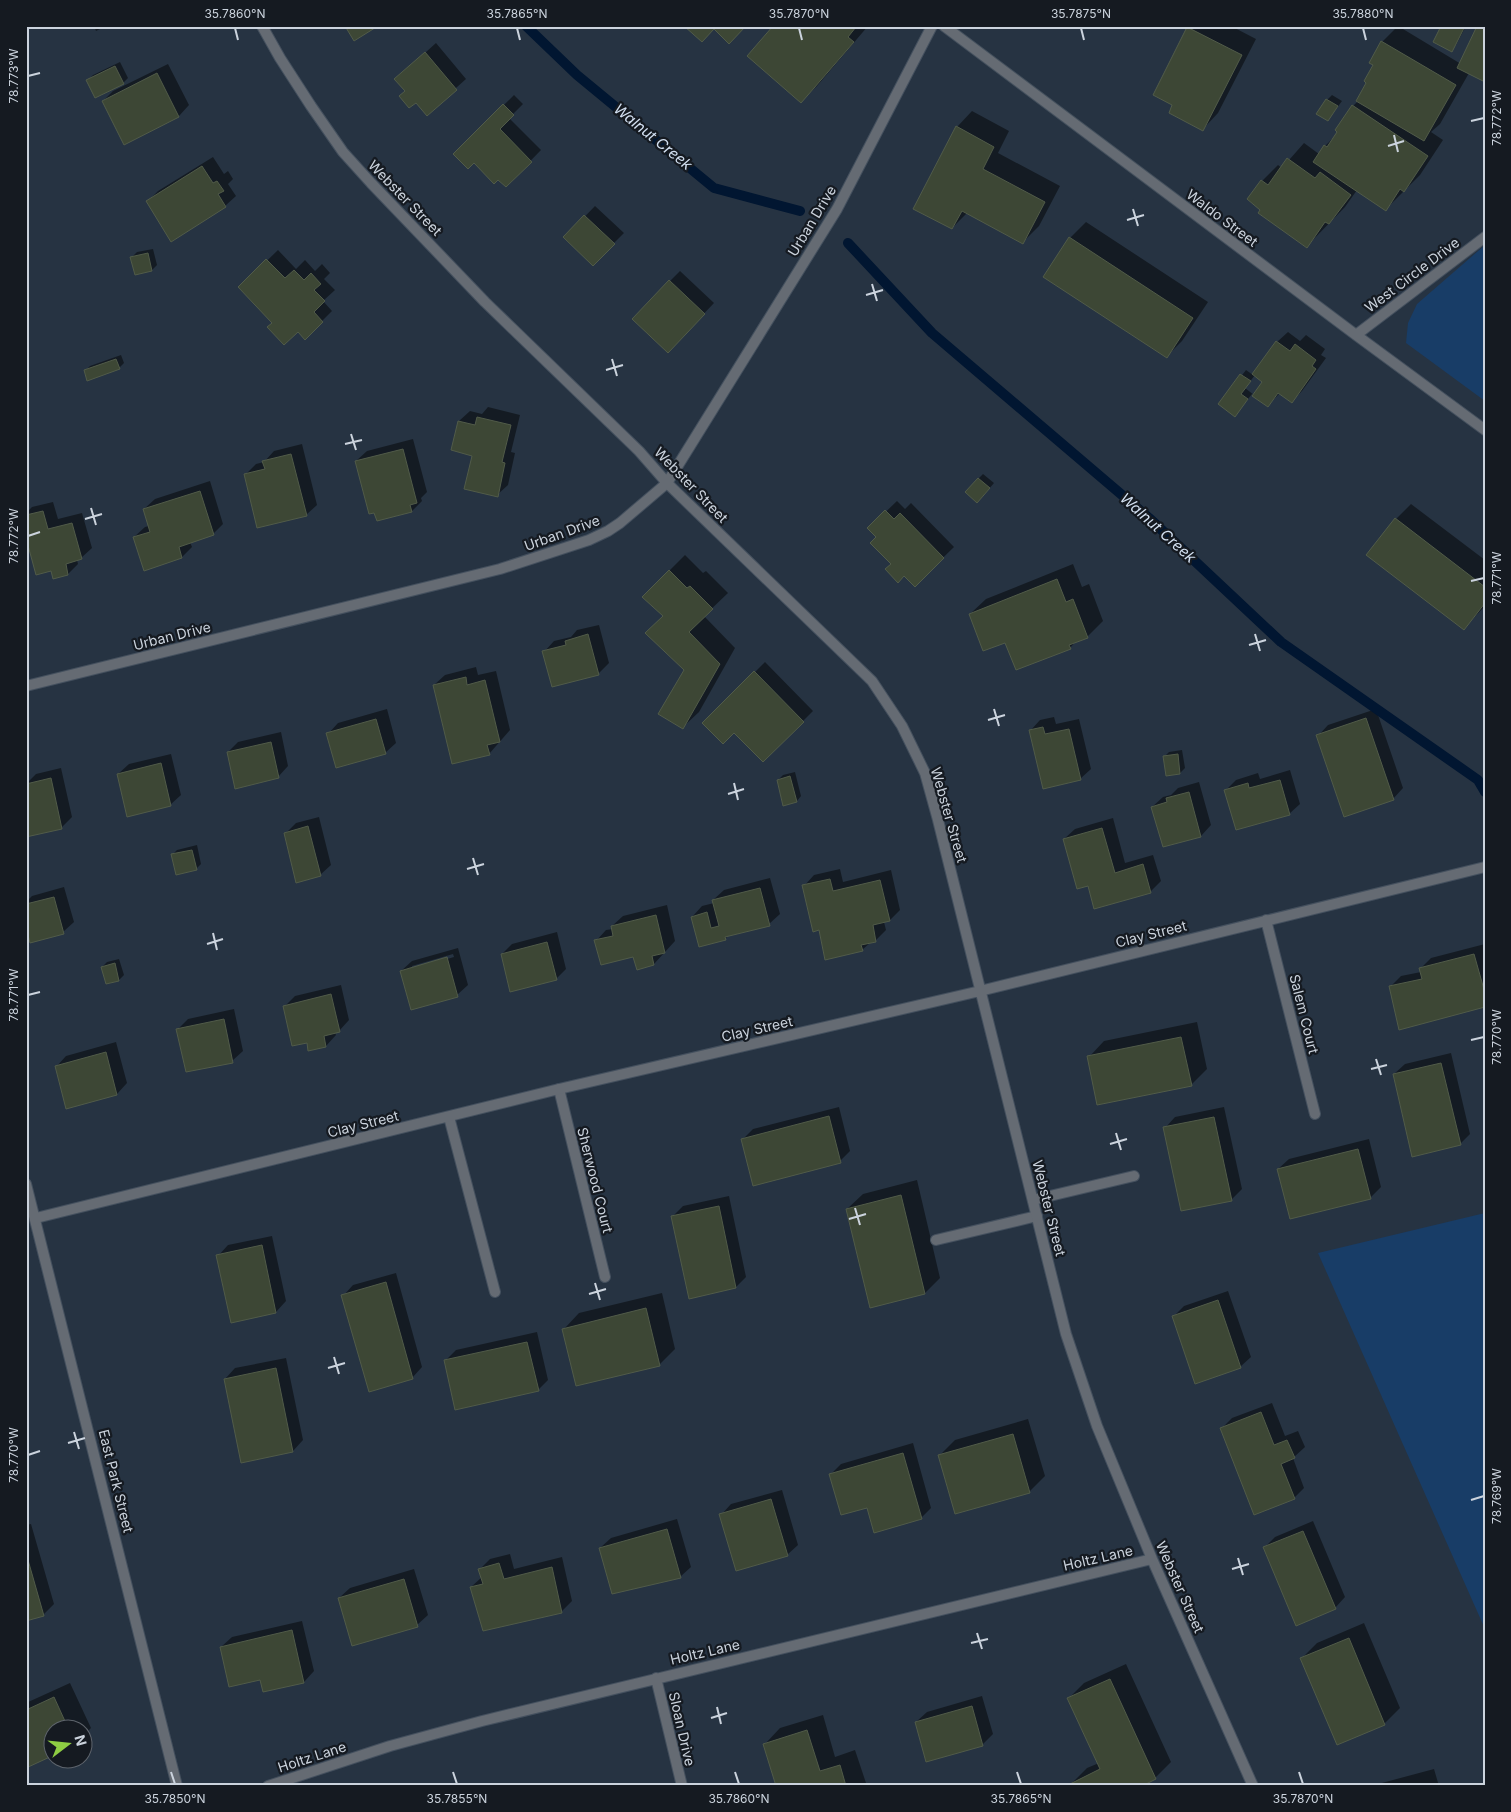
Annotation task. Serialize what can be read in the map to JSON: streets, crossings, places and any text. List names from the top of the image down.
{
  "streets": {
    "street": [
      "Webster Street",
      "Waldo Street",
      "Urban Drive",
      "West Circle Drive",
      "Clay Street",
      "Salem Court",
      "Sherwood Court",
      "East Park Street",
      "Holtz Lane",
      "Sloan Drive"
    ]
  },
  "crossings": [
    ["Webster Street", "Urban Drive"],
    ["Webster Street", "Clay Street"],
    ["Webster Street", "Holtz Lane"],
    ["Waldo Street", "West Circle Drive"],
    ["Clay Street", "Salem Court"],
    ["Clay Street", "Sherwood Court"],
    ["Clay Street", "East Park Street"],
    ["Holtz Lane", "Sloan Drive"]
  ],
  "water": ["Walnut Creek"],
  "north": "right",
  "coordinates": [
    "35.7860°N",
    "35.7865°N",
    "35.7870°N",
    "35.7875°N",
    "35.7880°N",
    "78.773°W",
    "78.772°W",
    "78.771°W",
    "78.770°W",
    "78.769°W",
    "35.7850°N",
    "35.7855°N"
  ]
}
